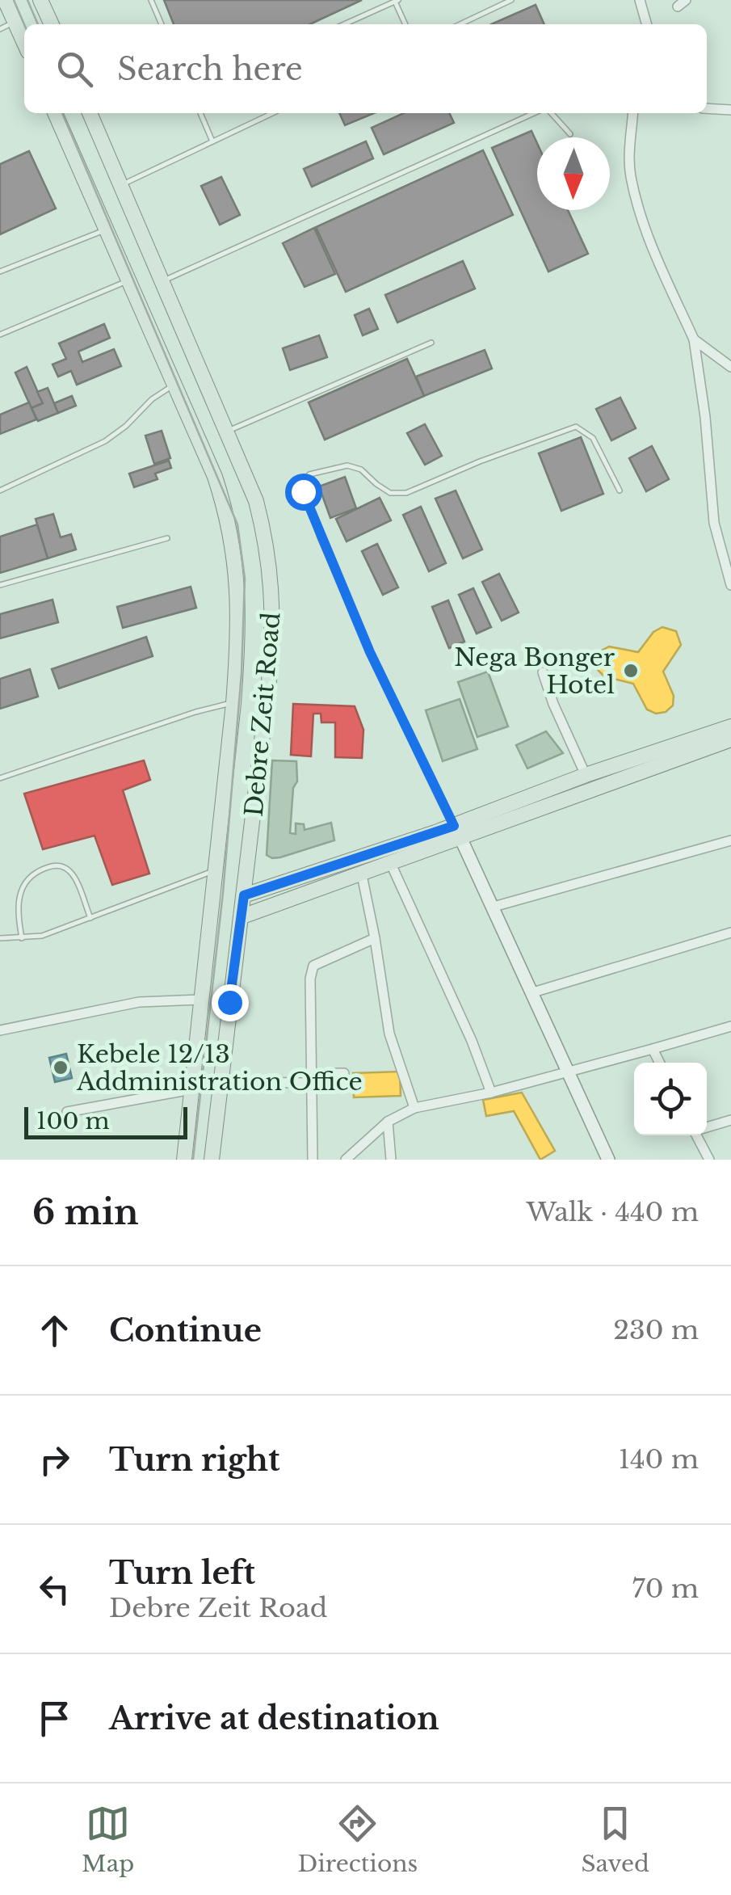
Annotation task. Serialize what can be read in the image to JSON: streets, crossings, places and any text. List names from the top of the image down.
{
  "streets": {
    "main road": ["Debre Zeit Road"]
  },
  "places": ["Nega Bonger Hotel", "Kebele 12/13 Addministration Office"],
  "scale_bar": "100 m",
  "north": "bottom",
  "page": {
    "search": "Search here",
    "scale": "100 m",
    "heading": ["6 min", "Walk · 440 m"],
    "list": [
      ["Continue", "230 m"],
      ["Turn right", "140 m"],
      ["Turn left", "Debre Zeit Road", "70 m"],
      "Arrive at destination"
    ],
    "nav": ["Map", "Directions", "Saved"]
  }
}
